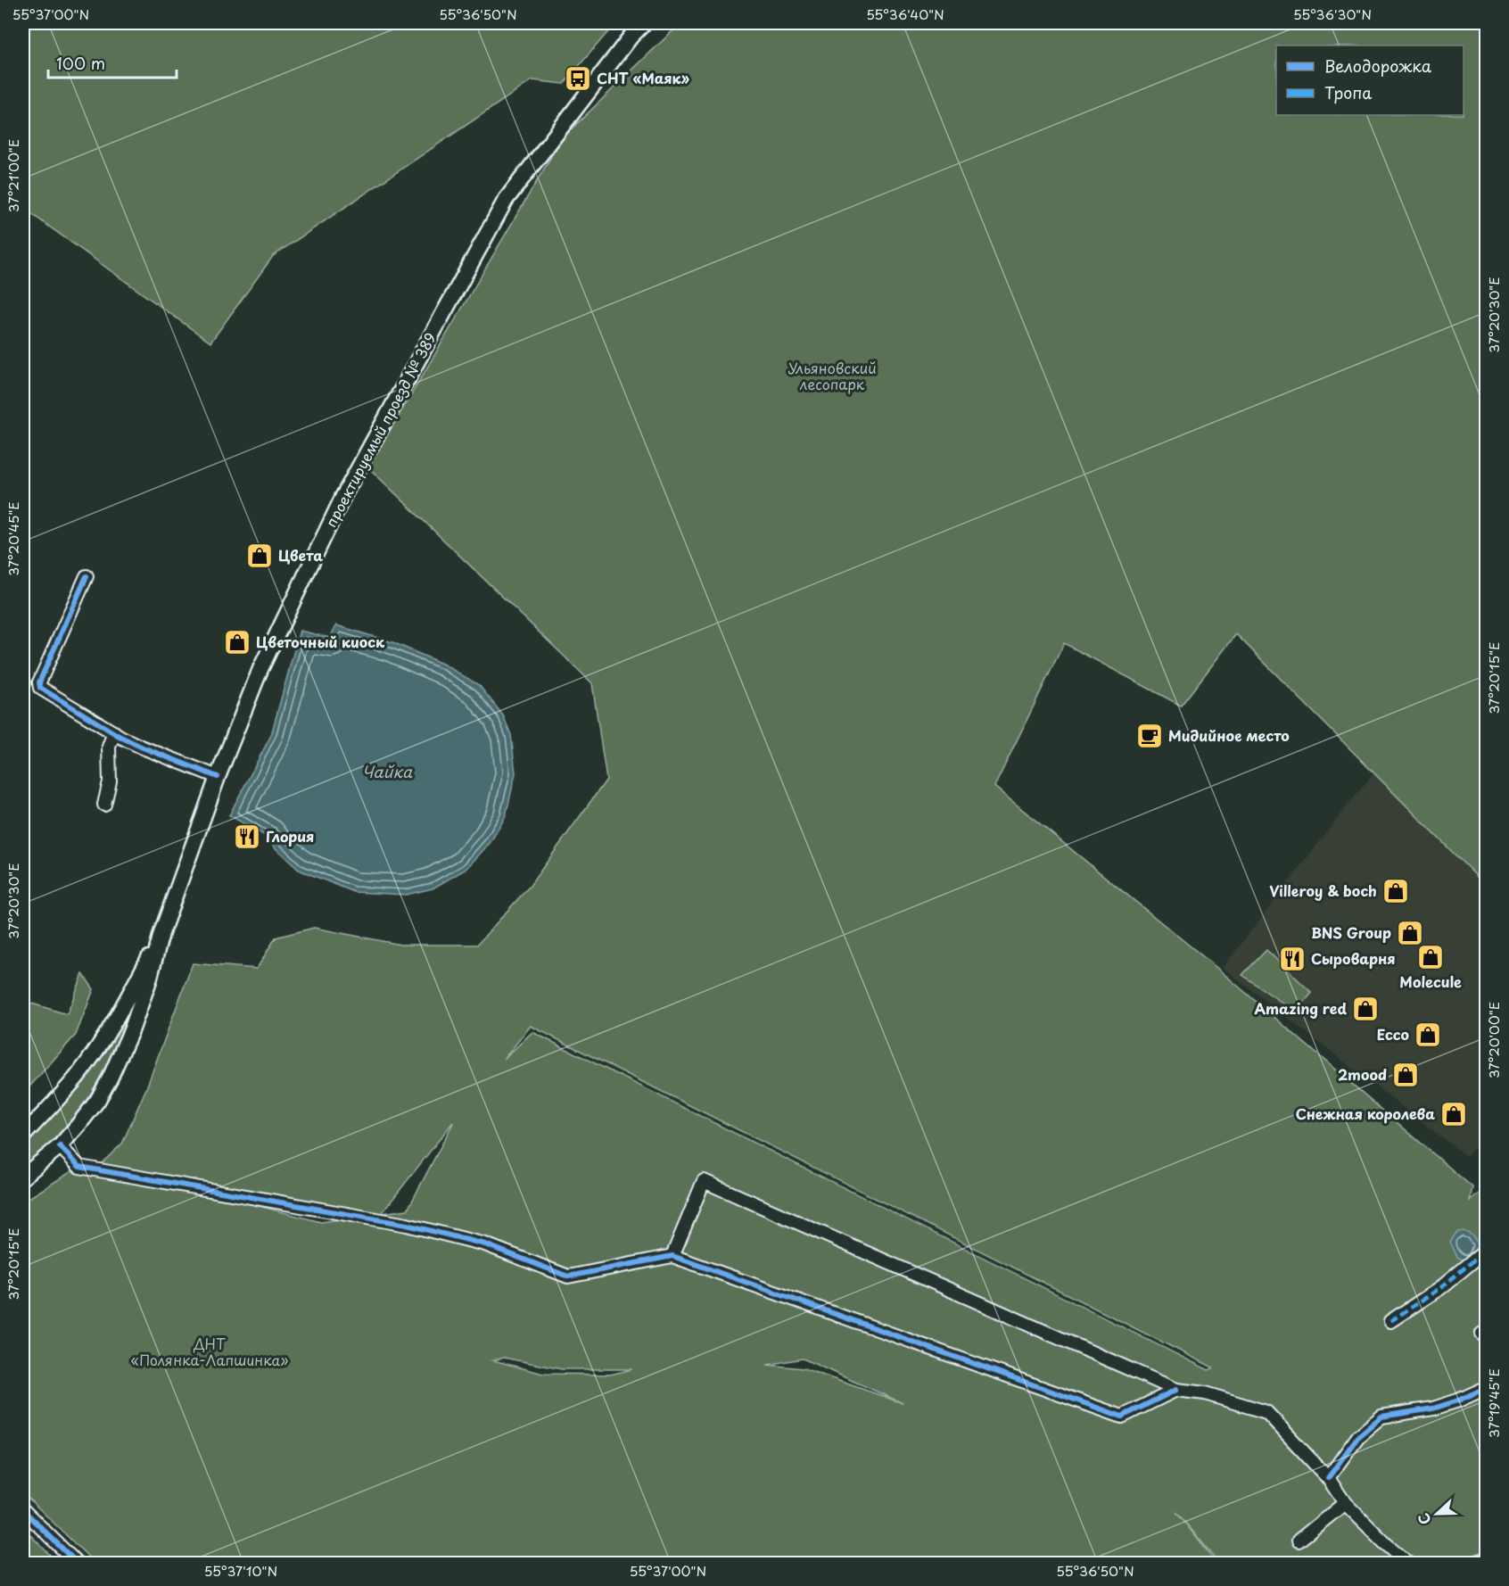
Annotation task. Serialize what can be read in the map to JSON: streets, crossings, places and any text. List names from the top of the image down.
{
  "streets": {
    "main road": ["проектируемый проезд № 389"]
  },
  "water": ["Чайка"],
  "parks": ["Ульяновский лесопарк", "ДНТ «Полянка-Лапшинка»"],
  "places": {
    "bus stop": ["СНТ «Маяк»"],
    "shop": [
      "Цвета",
      "Цветочный киоск",
      "Villeroy & boch",
      "BNS Group",
      "Molecule",
      "Amazing red",
      "Ecco",
      "2mood",
      "Снежная королева"
    ],
    "cafe": ["Мидийное место"],
    "restaurant": ["Глория", "Сыроварня"]
  },
  "legend": ["Велодорожка", "Тропа"],
  "scale_bar": "100 m",
  "north": "left",
  "coordinates": [
    "55°37'00\"N",
    "55°36'50\"N",
    "55°36'40\"N",
    "55°36'30\"N",
    "37°21'00\"E",
    "37°20'30\"E",
    "37°20'45\"E",
    "37°20'15\"E",
    "37°20'00\"E",
    "37°19'45\"E",
    "55°37'10\"N"
  ]
}
